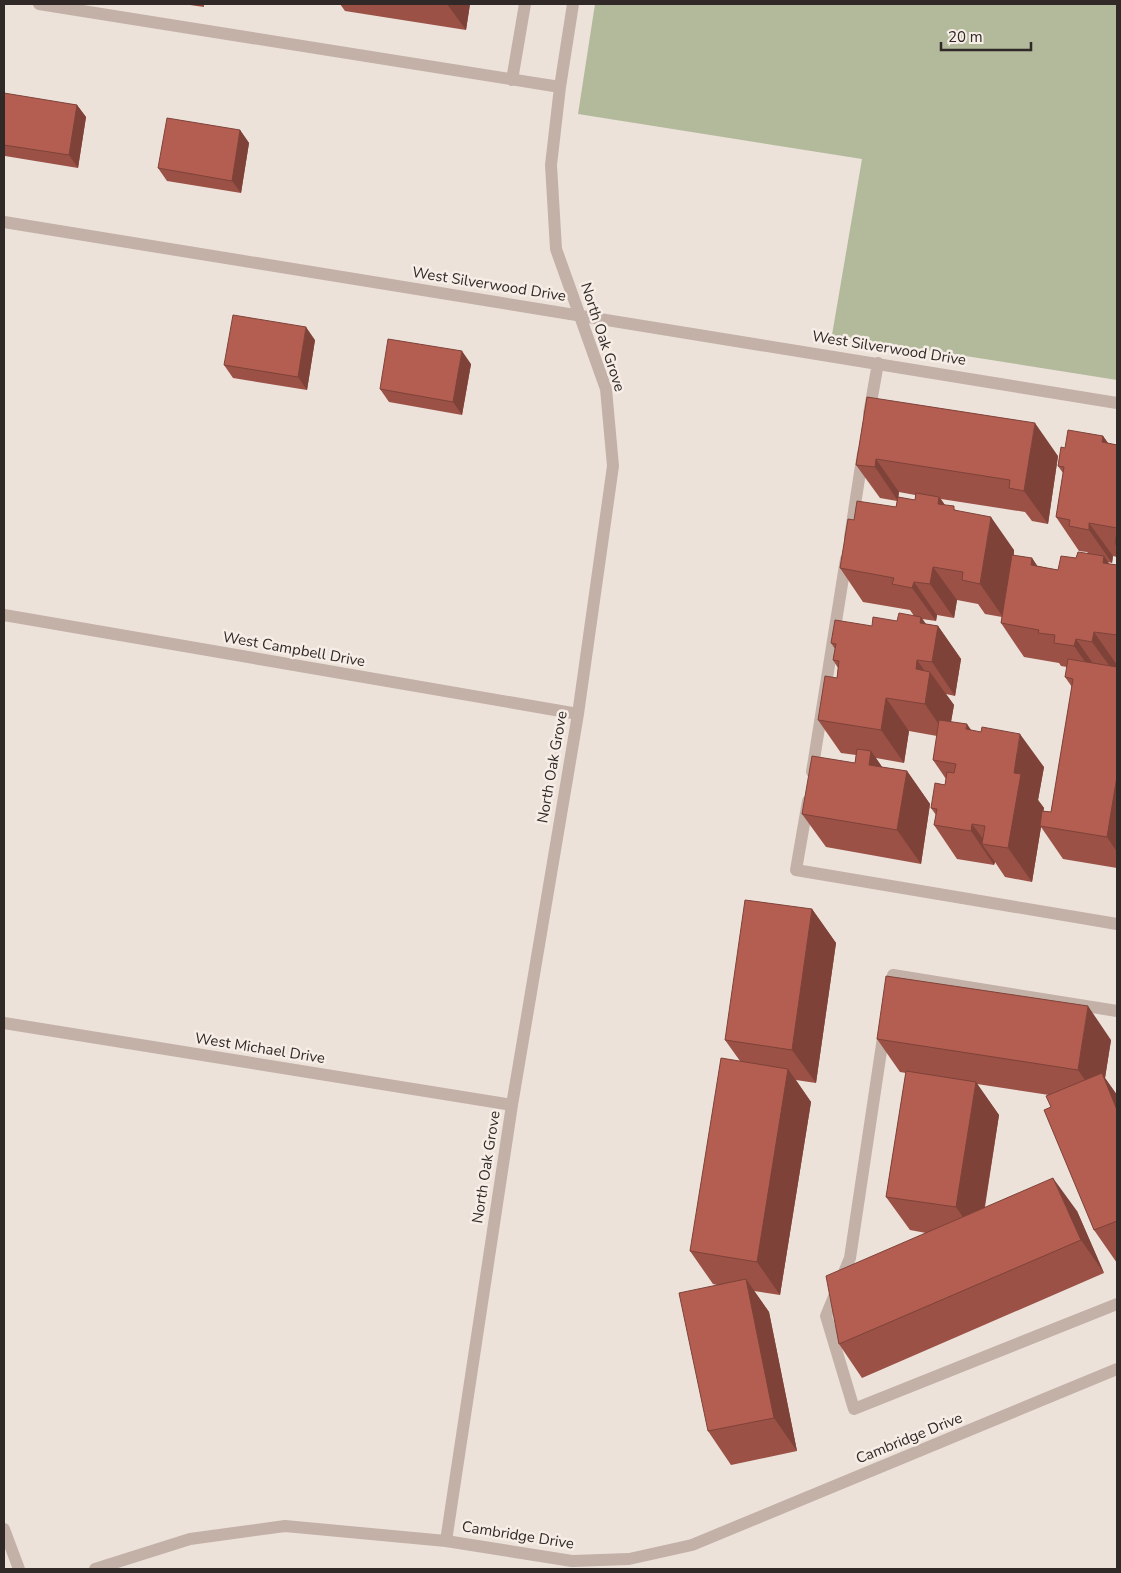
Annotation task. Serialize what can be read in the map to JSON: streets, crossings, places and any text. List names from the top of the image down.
{
  "streets": {
    "street": [
      "West Silverwood Drive",
      "North Oak Grove",
      "West Campbell Drive",
      "West Michael Drive",
      "Cambridge Drive"
    ]
  },
  "crossings": [
    ["West Silverwood Drive", "North Oak Grove"],
    ["North Oak Grove", "West Campbell Drive"],
    ["North Oak Grove", "West Michael Drive"],
    ["North Oak Grove", "Cambridge Drive"]
  ],
  "scale_bar": "20 m"
}
